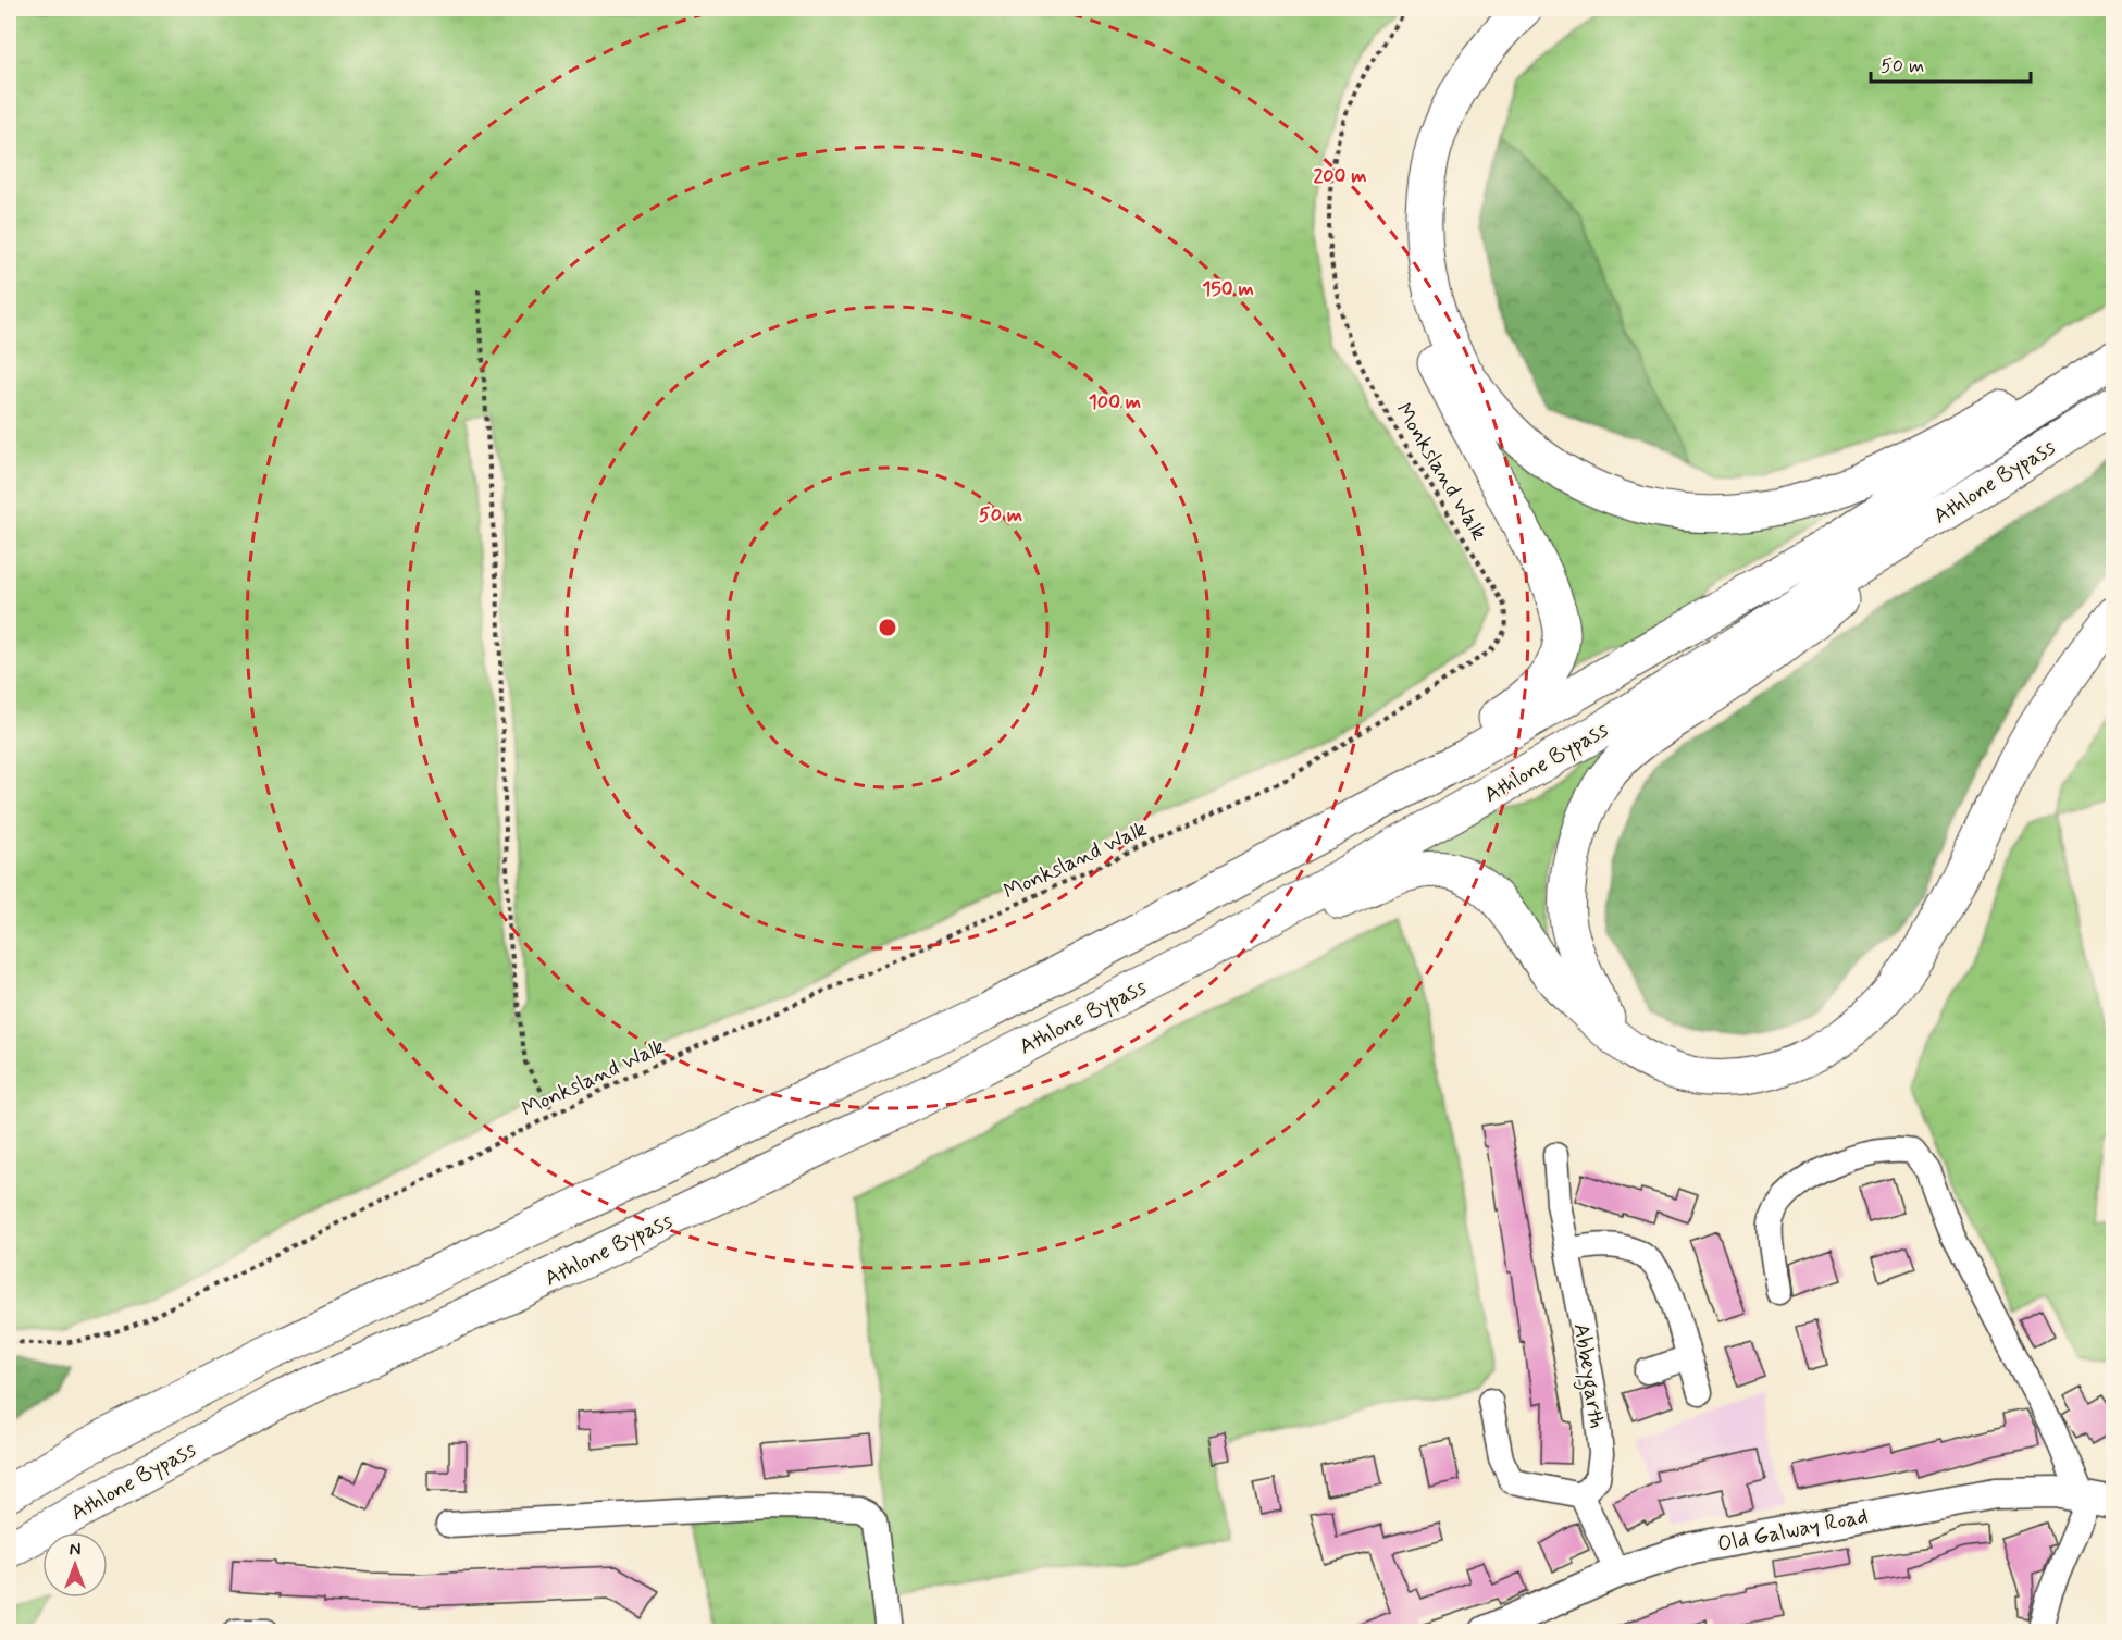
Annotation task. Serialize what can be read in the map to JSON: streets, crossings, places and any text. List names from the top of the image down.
{
  "streets": {
    "highway": ["Athlone Bypass"],
    "main road": ["Old Galway Road"],
    "street": ["Abbeygarth"],
    "path": ["Monksland Walk"]
  },
  "scale_bar": "50 m",
  "north": "top",
  "rings": [
    "200 m",
    "150 m",
    "100 m",
    "50 m"
  ]
}
